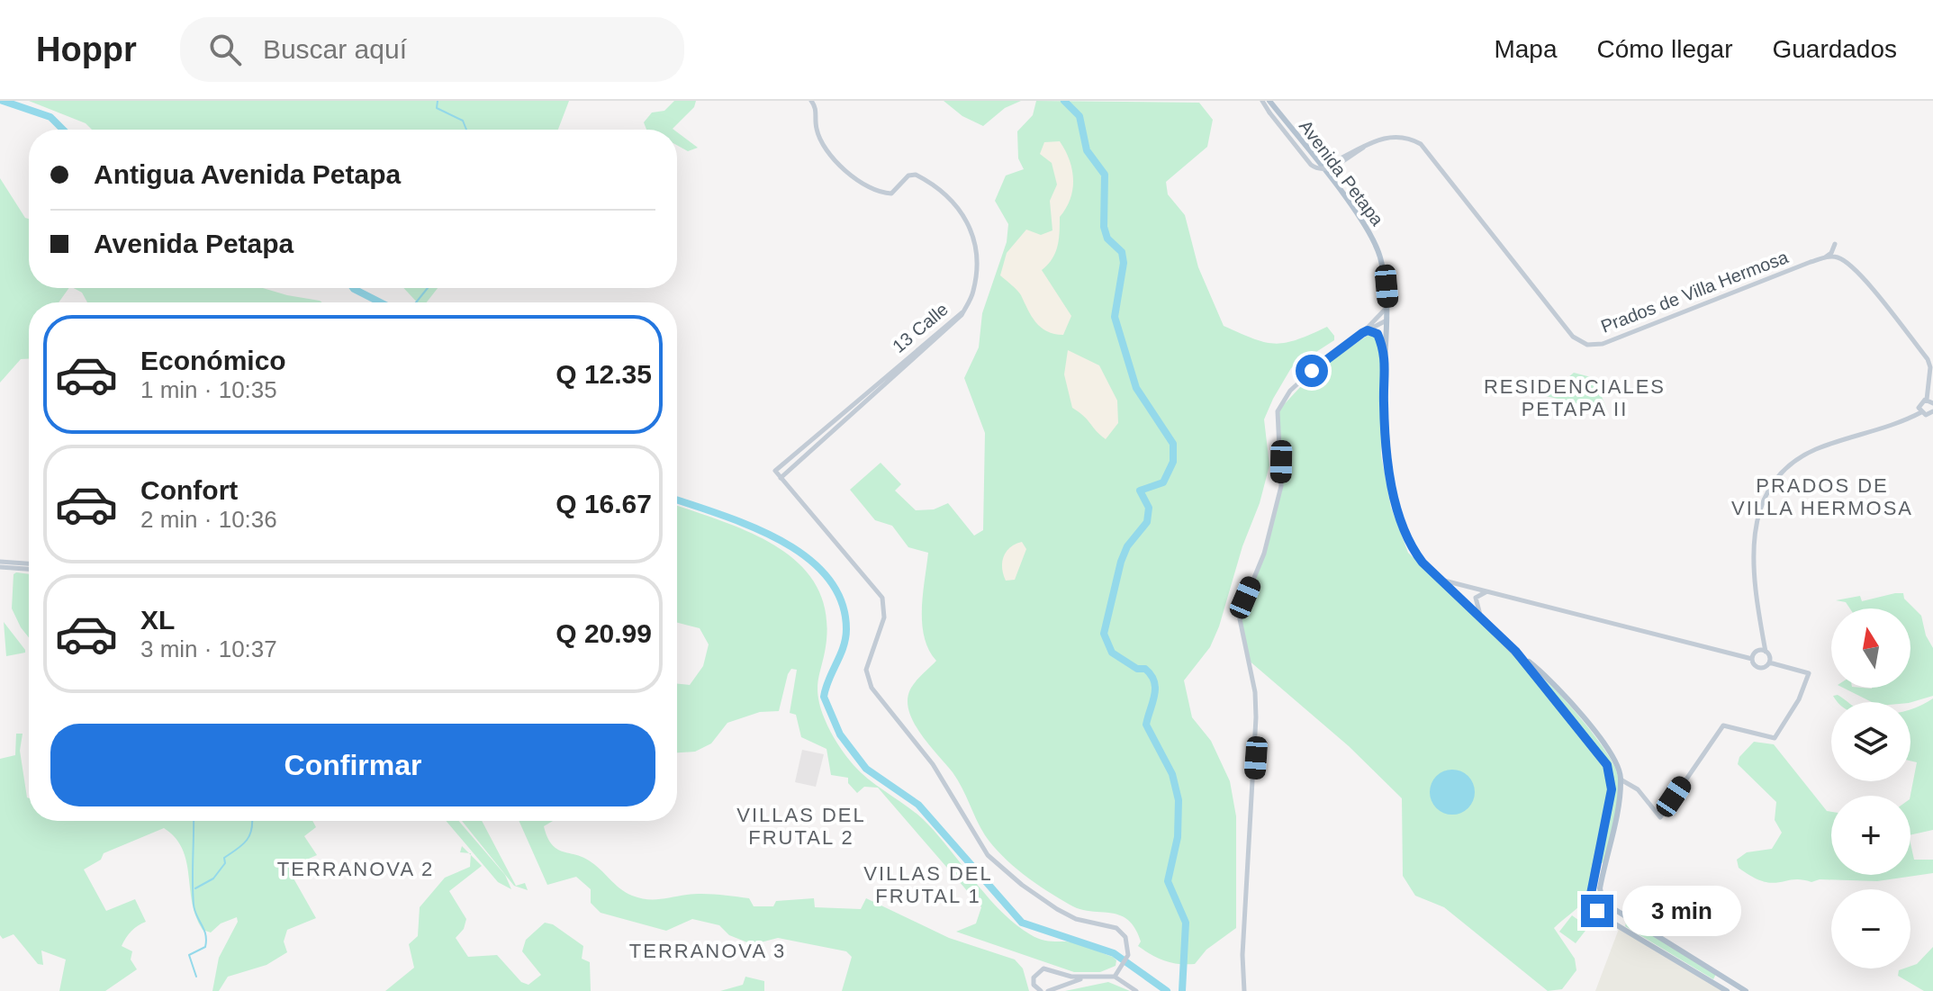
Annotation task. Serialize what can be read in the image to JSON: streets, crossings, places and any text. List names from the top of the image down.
{
  "streets": {
    "main road": ["Avenida Petapa", "Prados de Villa Hermosa", "13 Calle"]
  },
  "crossings": [
    ["Avenida Petapa", "Prados de Villa Hermosa"]
  ],
  "districts": [
    "RESIDENCIALES PETAPA II",
    "PRADOS DE VILLA HERMOSA",
    "VILLAS DEL FRUTAL 2",
    "TERRANOVA 2",
    "VILLAS DEL FRUTAL 1",
    "TERRANOVA 3"
  ],
  "north": "top",
  "page": {
    "header": "Hoppr",
    "search": "Buscar aquí",
    "nav": ["Mapa", "Cómo llegar", "Guardados"],
    "banner": ["Antigua Avenida Petapa", "Avenida Petapa"],
    "list": [
      {
        "name": "Económico",
        "note": "1 min · 10:35",
        "value": "Q 12.35"
      },
      {
        "name": "Confort",
        "note": "2 min · 10:36",
        "value": "Q 16.67"
      },
      {
        "name": "XL",
        "note": "3 min · 10:37",
        "value": "Q 20.99"
      }
    ],
    "map_buttons": ["+", "−"],
    "buttons": "Confirmar",
    "bubble": "3 min"
  }
}
